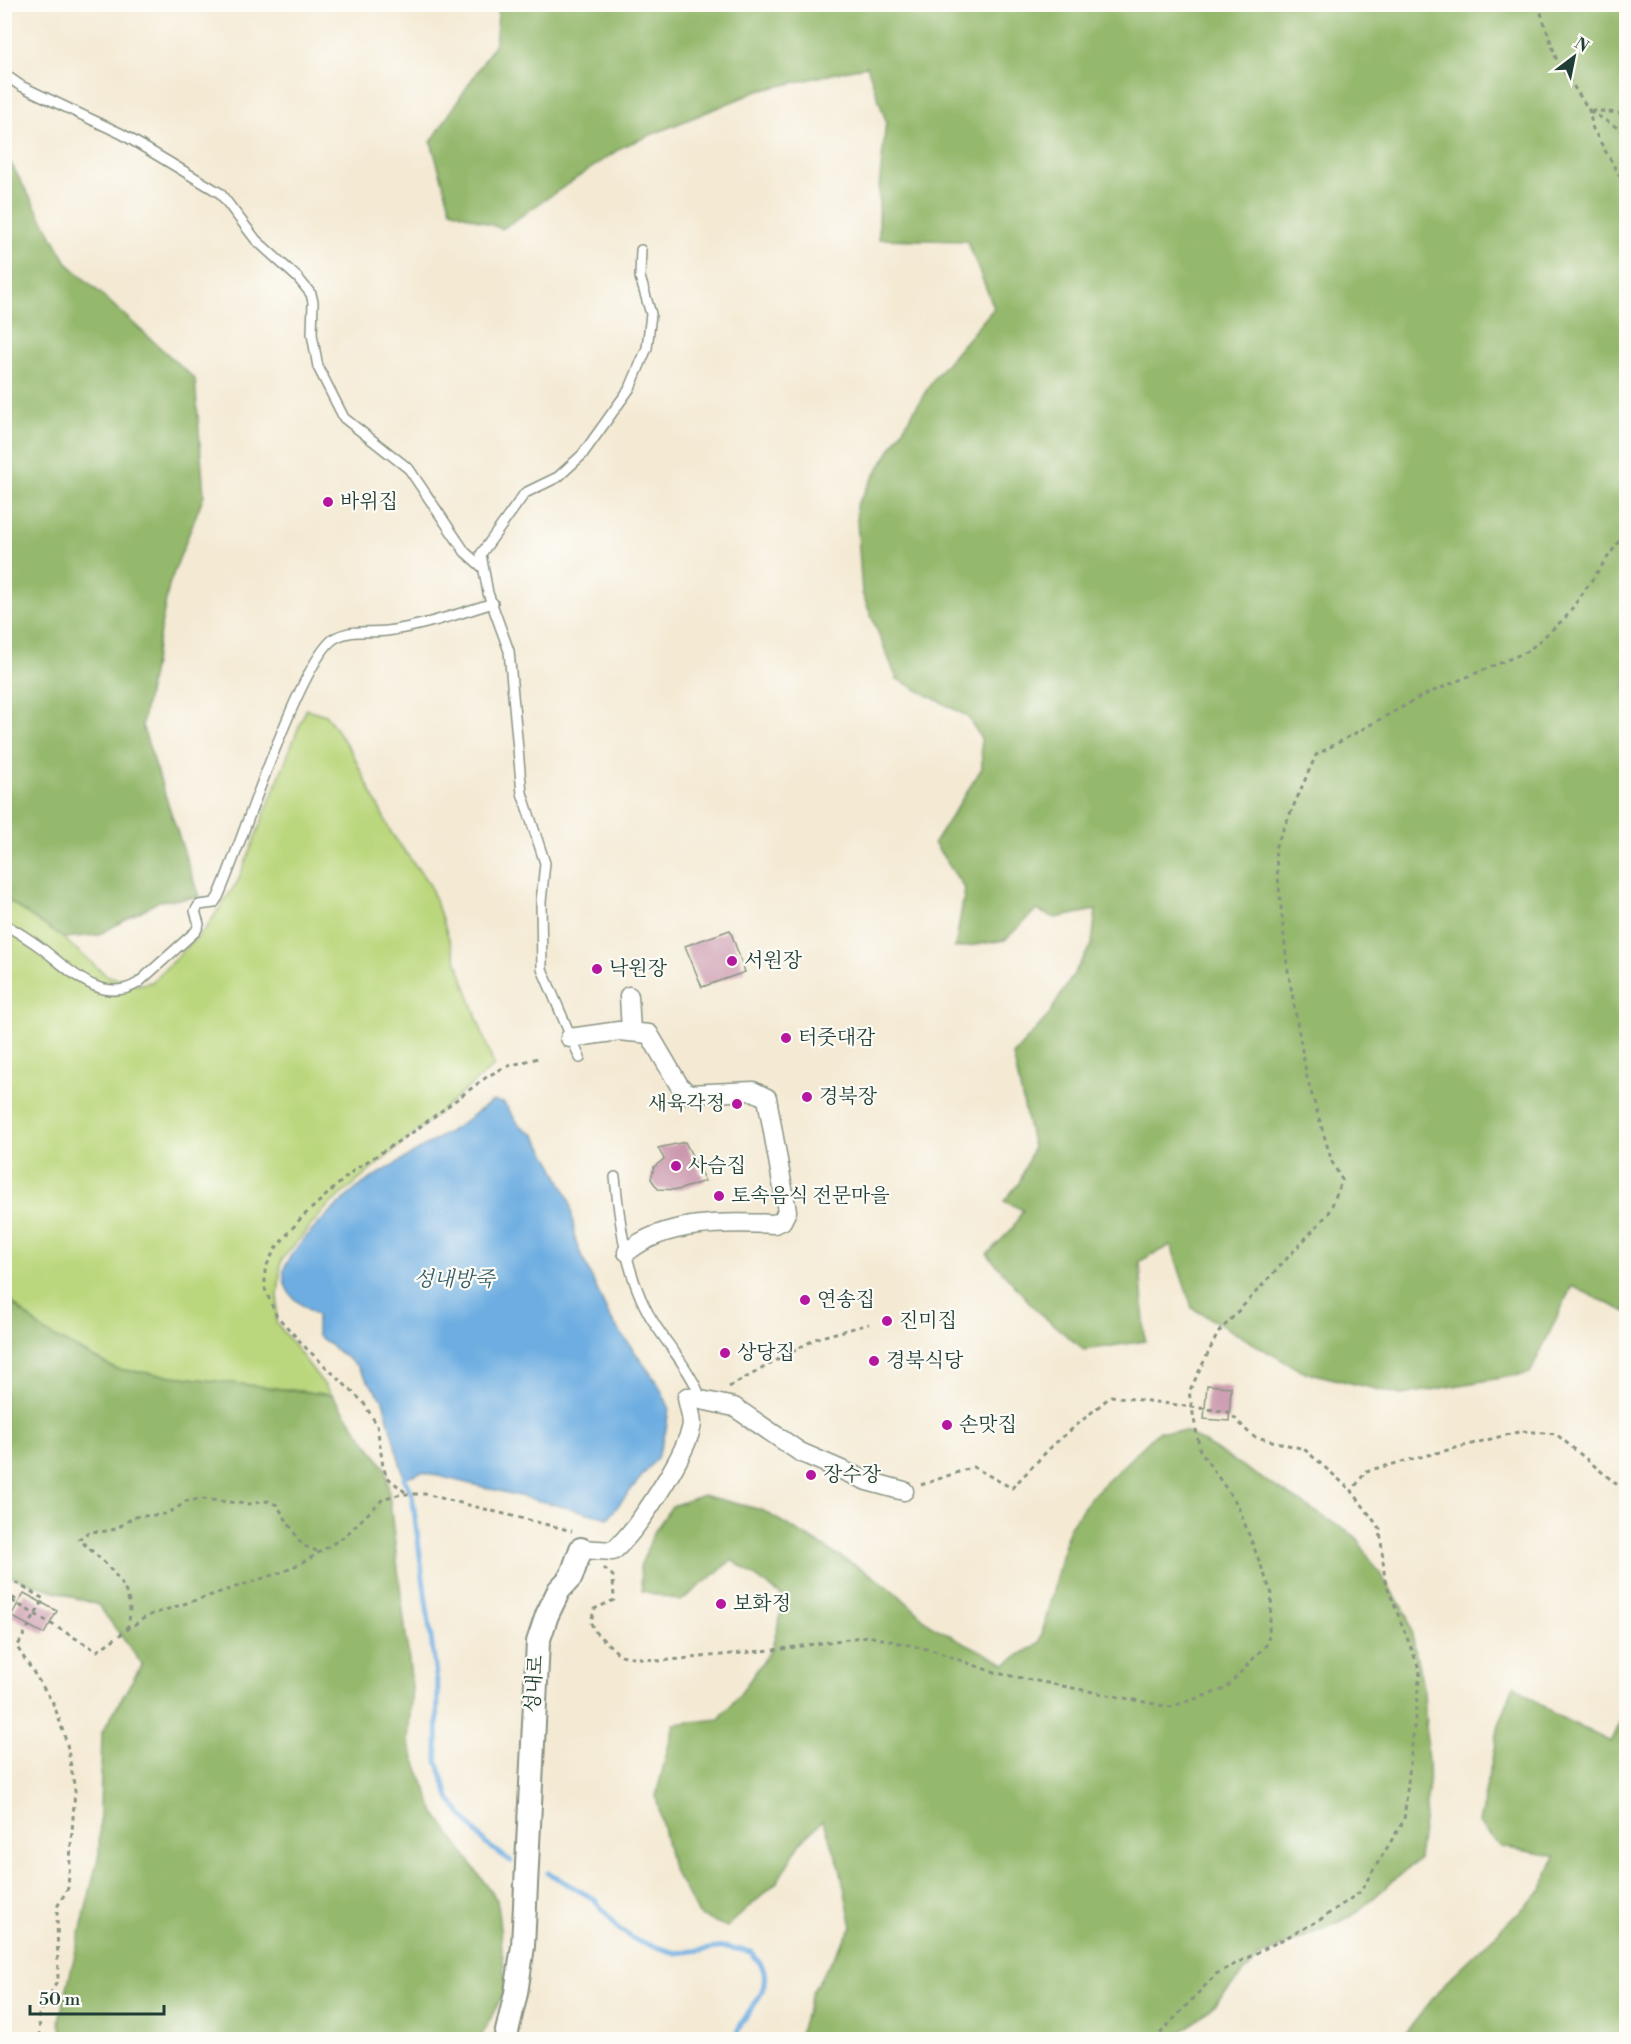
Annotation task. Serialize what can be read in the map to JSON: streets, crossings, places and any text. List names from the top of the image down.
{
  "streets": {
    "street": ["성내로"]
  },
  "water": ["성내방죽"],
  "places": [
    "바위집",
    "서원장",
    "낙원장",
    "터줏대감",
    "경북장",
    "새육각정",
    "사슴집",
    "토속음식 전문마을",
    "연송집",
    "진미집",
    "상당집",
    "경북식당",
    "손맛집",
    "장수장",
    "보화정"
  ],
  "scale_bar": "50 m",
  "north": "top right"
}
